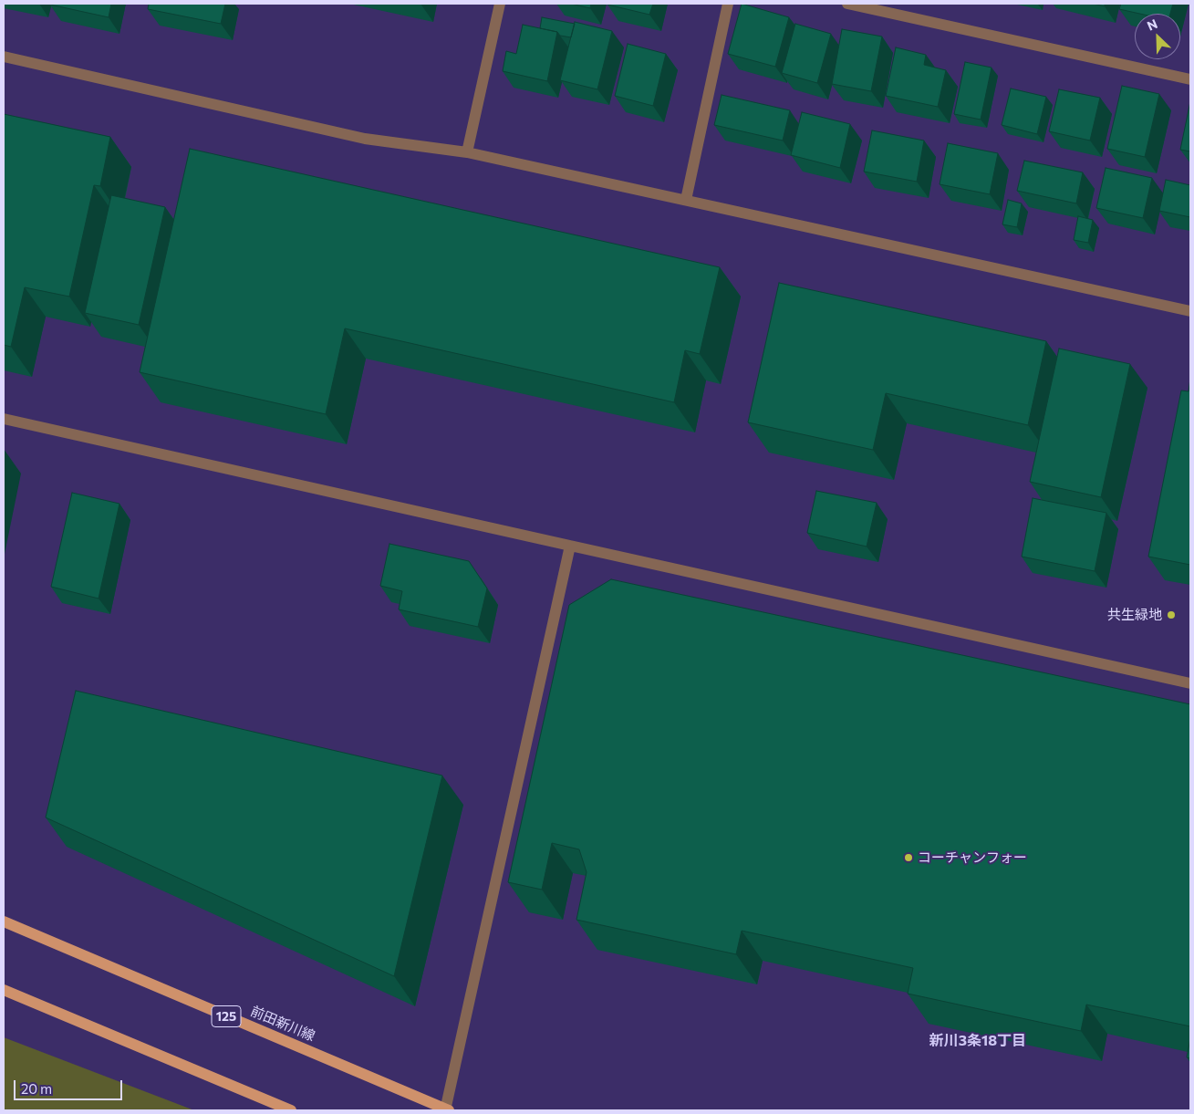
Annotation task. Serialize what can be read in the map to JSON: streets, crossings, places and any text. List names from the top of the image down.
{
  "streets": {
    "main road": ["125", "前田新川線"]
  },
  "districts": ["新川3条18丁目"],
  "places": ["共生緑地", "コーチャンフォー"],
  "scale_bar": "20 m",
  "north": "top left"
}
